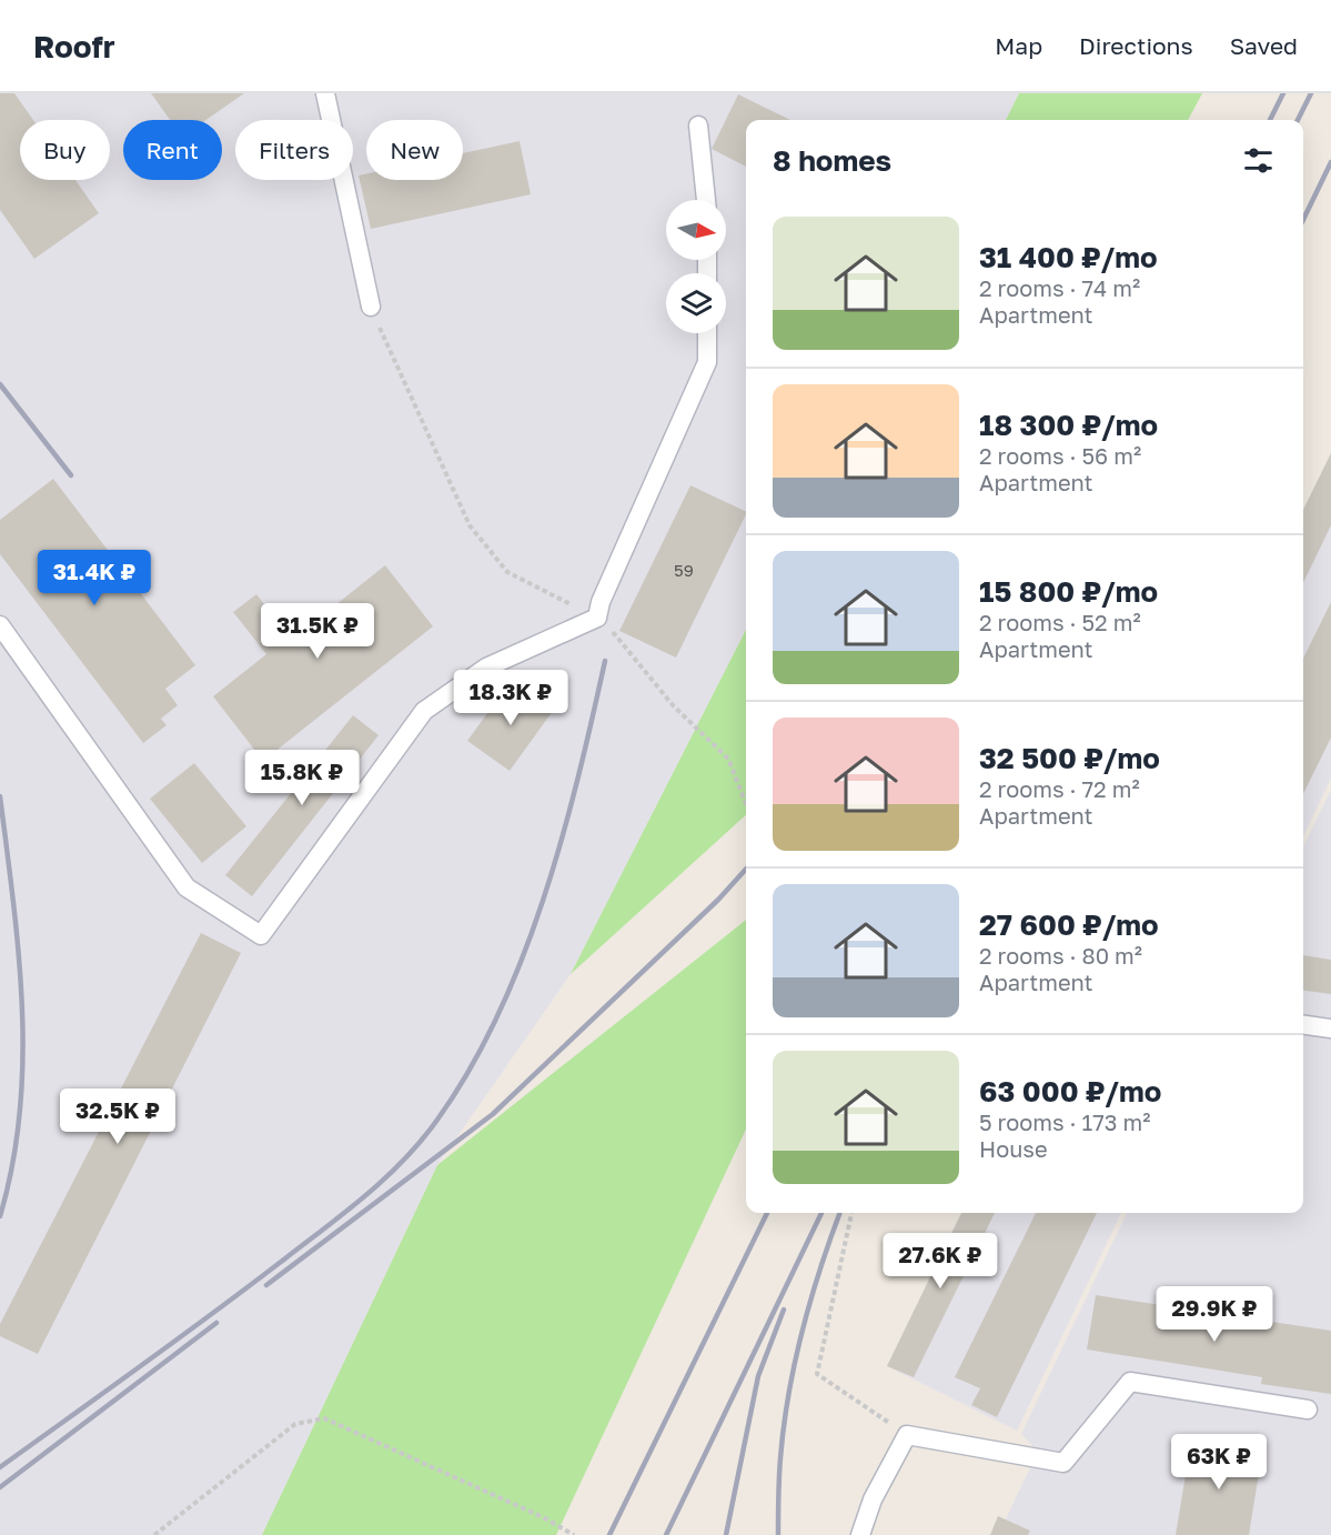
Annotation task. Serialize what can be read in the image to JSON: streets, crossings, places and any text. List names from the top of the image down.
{
  "house_numbers": ["59"],
  "north": "right",
  "page": {
    "header": "Roofr",
    "nav": ["Map", "Directions", "Saved"],
    "chip": [
      "Buy",
      "Rent",
      "Filters",
      "New"
    ],
    "heading": "8 homes",
    "list": [
      {
        "name": "31 400 ₽/mo",
        "note": "2 rooms · 74 m² · Apartment"
      },
      {
        "name": "18 300 ₽/mo",
        "note": "2 rooms · 56 m² · Apartment"
      },
      {
        "name": "15 800 ₽/mo",
        "note": "2 rooms · 52 m² · Apartment"
      },
      {
        "name": "32 500 ₽/mo",
        "note": "2 rooms · 72 m² · Apartment"
      },
      {
        "name": "27 600 ₽/mo",
        "note": "2 rooms · 80 m² · Apartment"
      },
      {
        "name": "63 000 ₽/mo",
        "note": "5 rooms · 173 m² · House"
      }
    ],
    "price": [
      "31.4K ₽",
      "31.5K ₽",
      "18.3K ₽",
      "15.8K ₽",
      "32.5K ₽",
      "27.6K ₽",
      "29.9K ₽",
      "63K ₽"
    ]
  }
}
